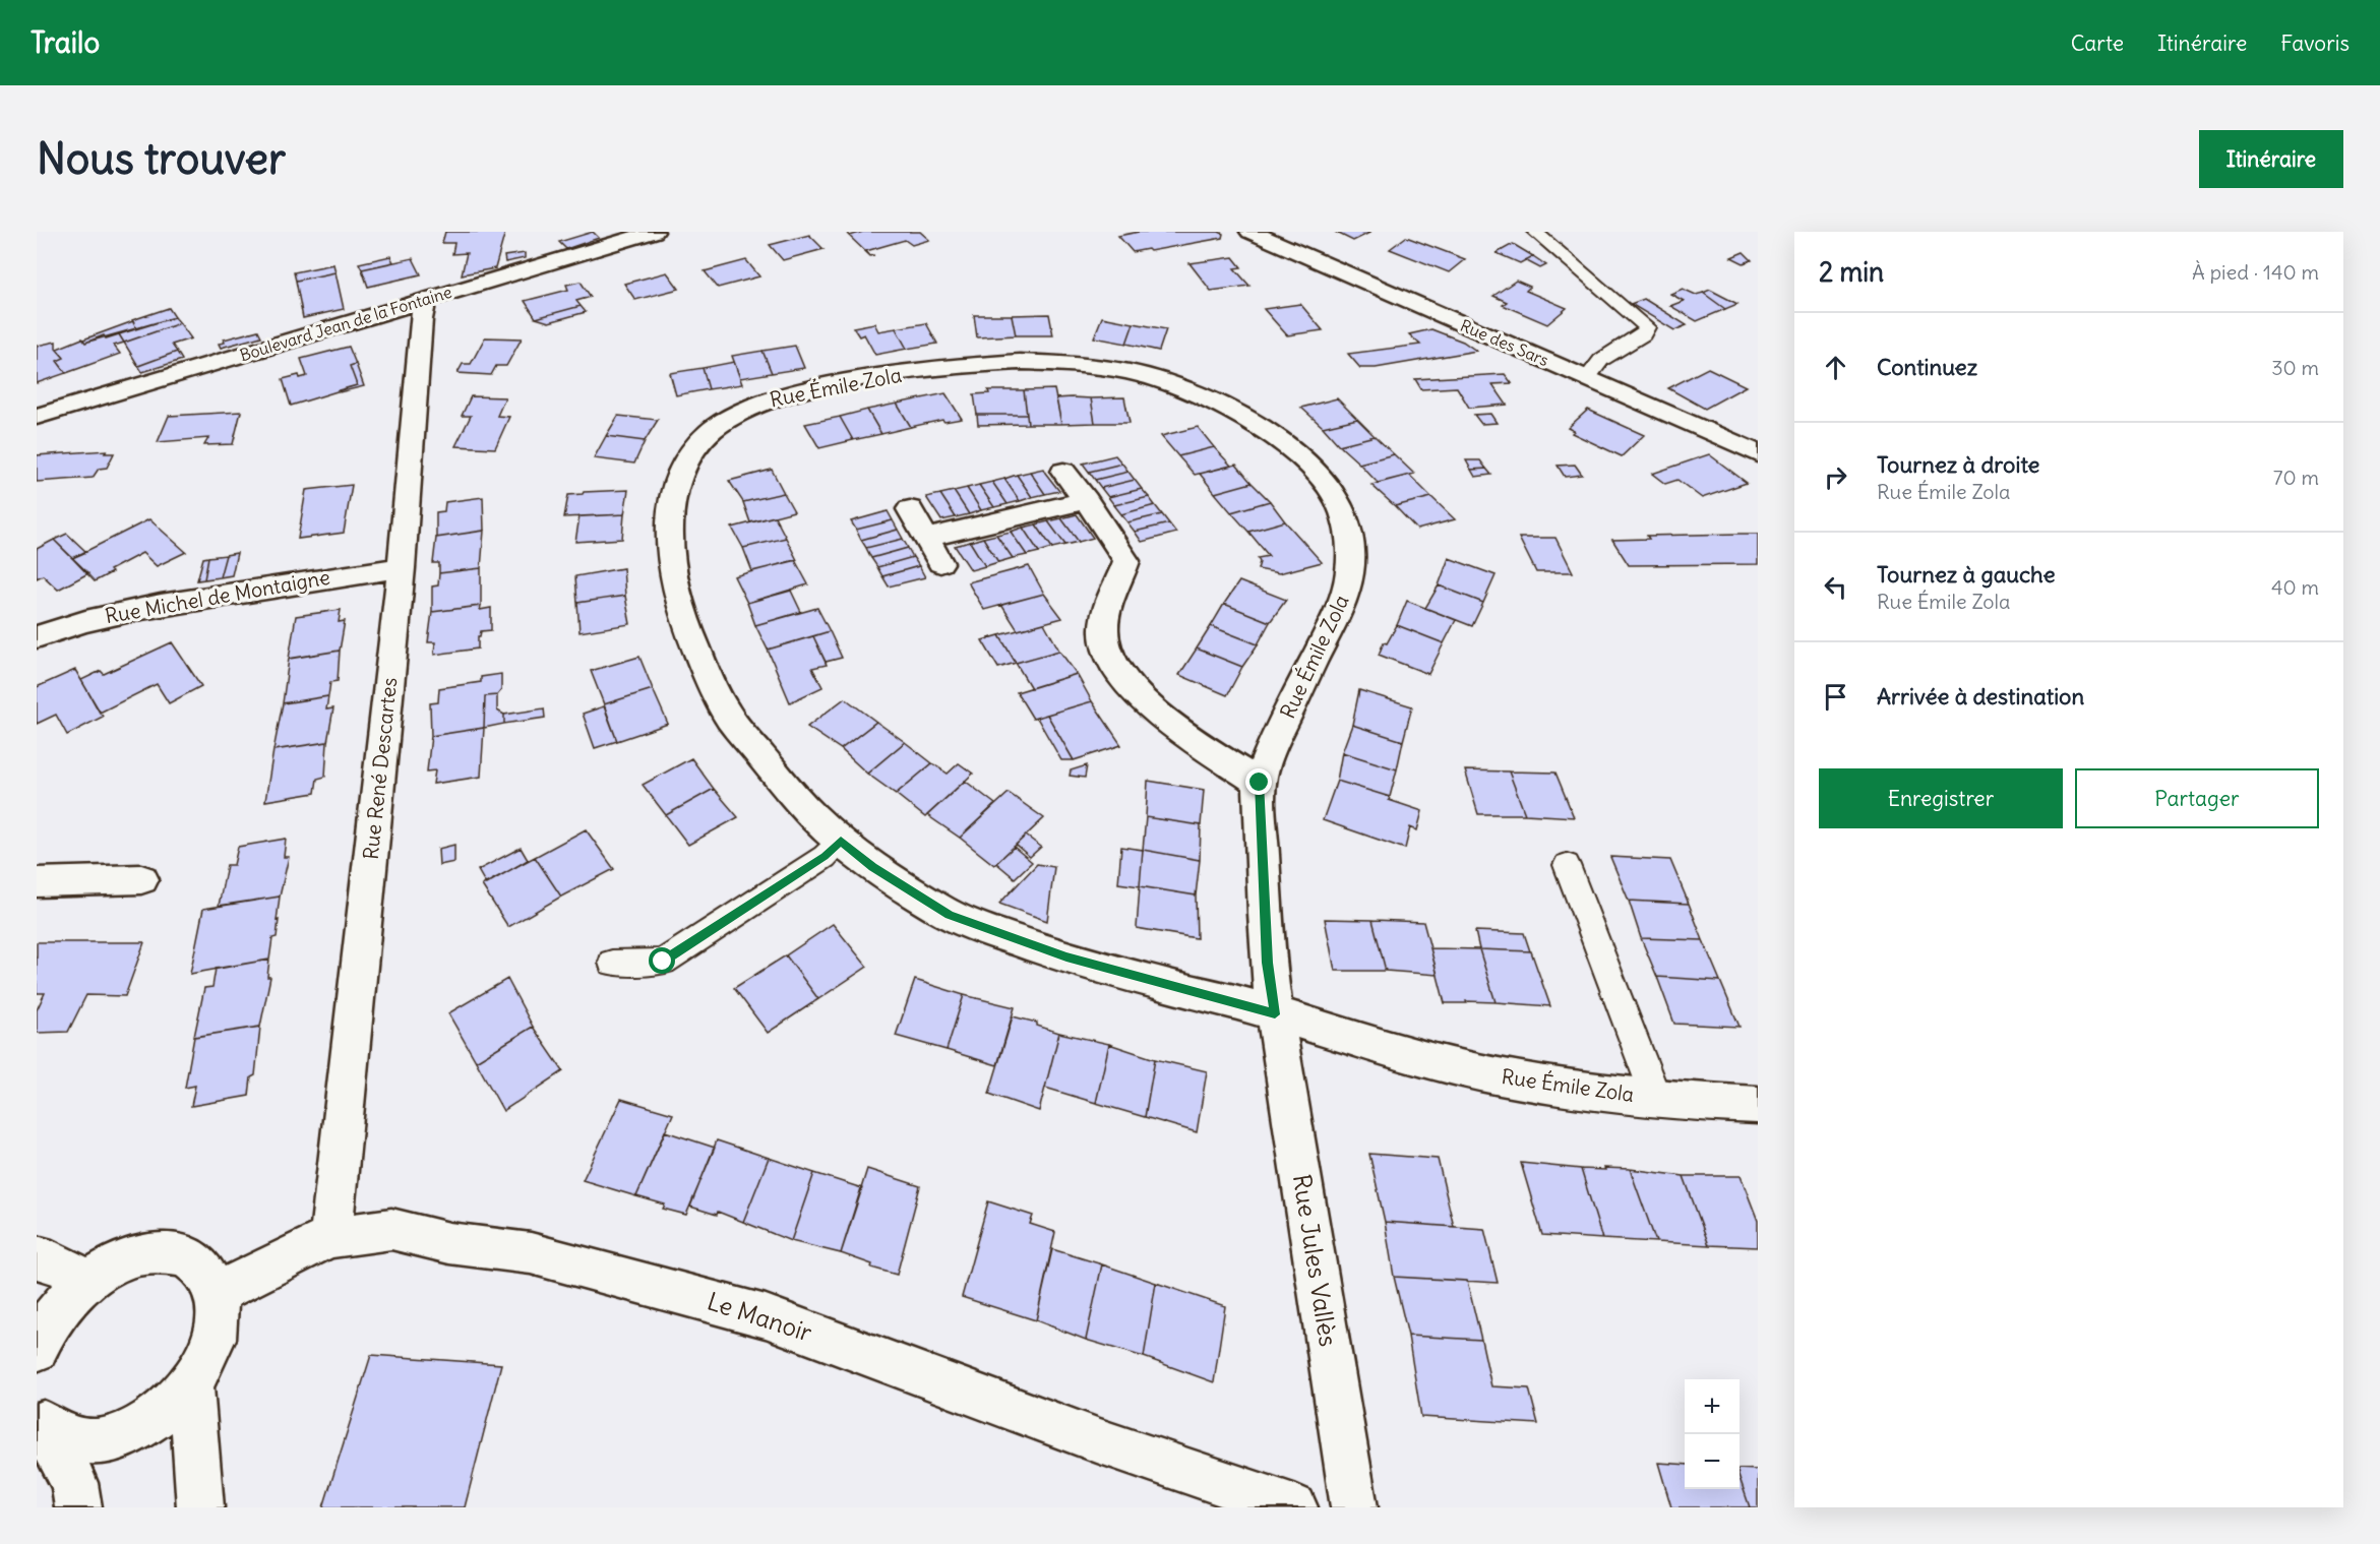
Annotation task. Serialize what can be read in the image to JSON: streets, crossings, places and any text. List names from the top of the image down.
{
  "streets": {
    "street": [
      "Boulevard Jean de la Fontaine",
      "Rue des Sars",
      "Rue Émile Zola",
      "Rue Michel de Montaigne",
      "Rue René Descartes",
      "Rue Jules Vallès",
      "Le Manoir"
    ]
  },
  "crossings": [
    ["Boulevard Jean de la Fontaine", "Rue René Descartes"],
    ["Rue Émile Zola", "Rue Jules Vallès"],
    ["Rue Michel de Montaigne", "Rue René Descartes"],
    ["Rue René Descartes", "Le Manoir"]
  ],
  "page": {
    "header": "Trailo",
    "nav": ["Carte", "Itinéraire", "Favoris"],
    "buttons": [
      "Itinéraire",
      ["Enregistrer", "Partager"]
    ],
    "title": "Nous trouver",
    "heading": ["2 min", "À pied · 140 m"],
    "list": [
      ["Continuez", "30 m"],
      ["Tournez à droite", "Rue Émile Zola", "70 m"],
      ["Tournez à gauche", "Rue Émile Zola", "40 m"],
      "Arrivée à destination"
    ],
    "map_buttons": ["+", "−"]
  }
}
